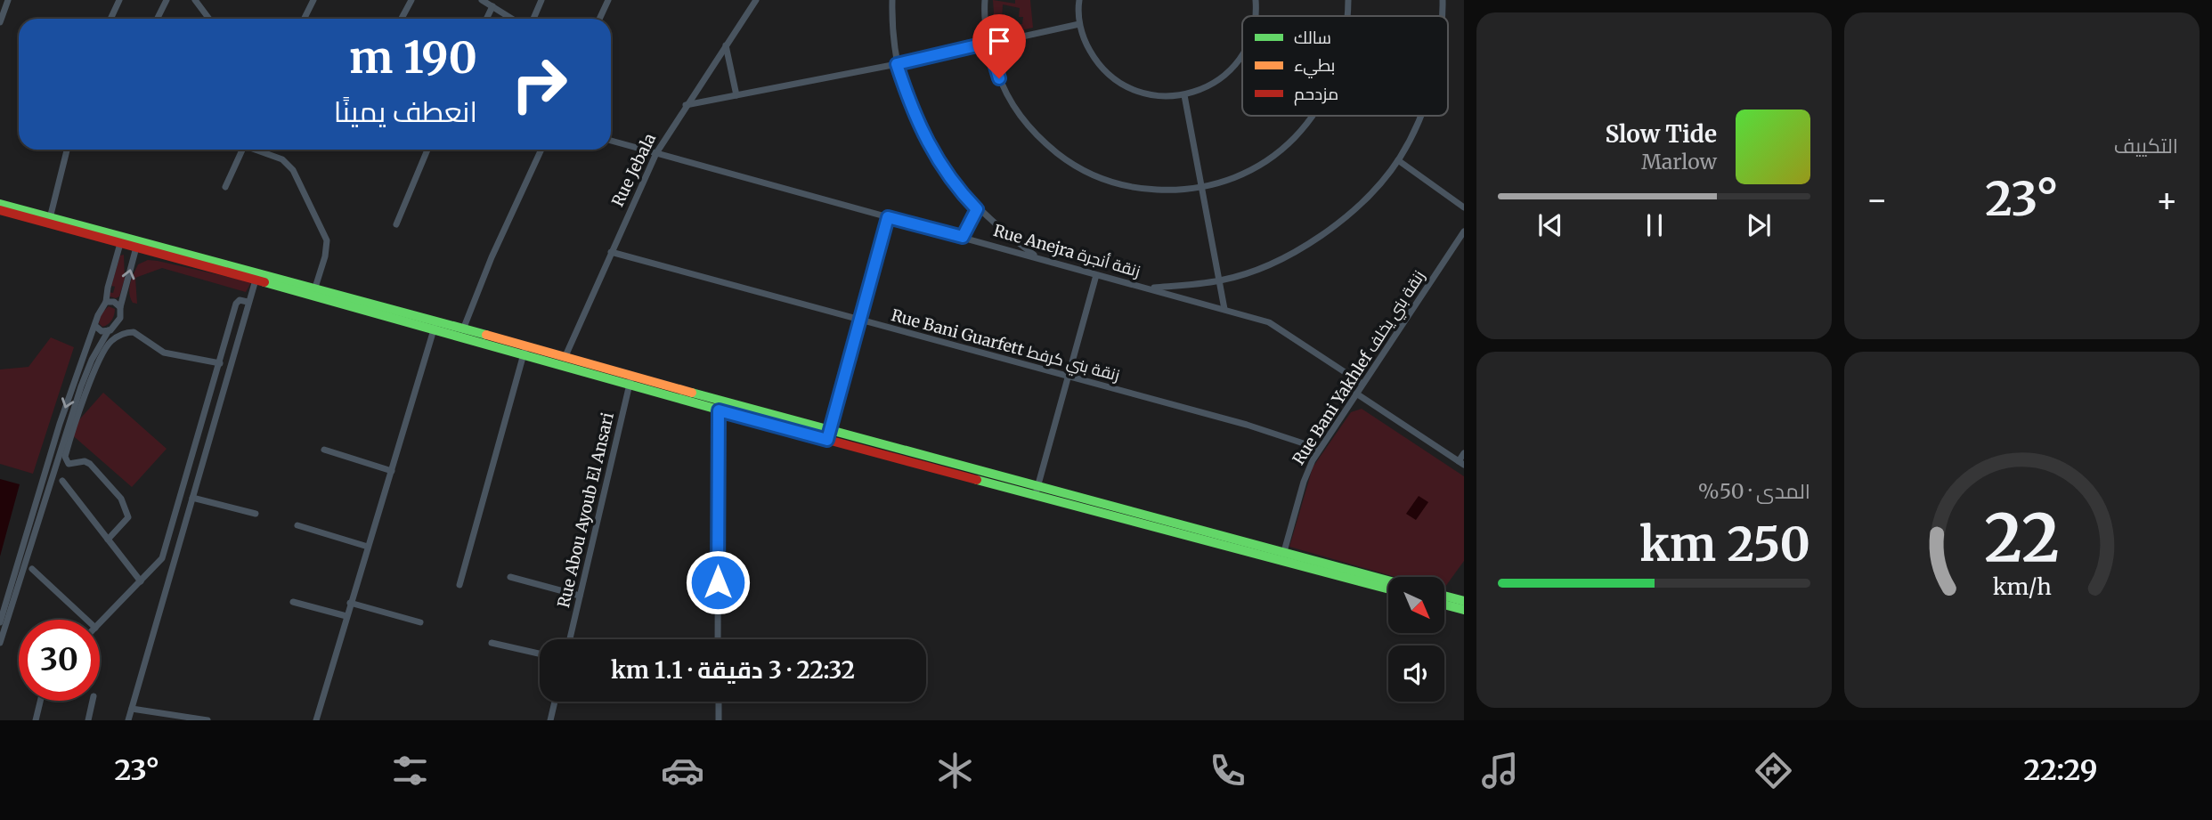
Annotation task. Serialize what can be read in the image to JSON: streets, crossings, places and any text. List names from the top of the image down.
{
  "streets": {
    "street": [
      "Rue Jebala",
      "Rue Anejra زنقة أنجرة",
      "Rue Bani Guarfett زنقة بني كرفط",
      "Rue Bani Yakhlef زنقة بني يخلف",
      "Rue Abou Ayoub El Ansari"
    ]
  },
  "crossings": [
    ["Rue Jebala", "Rue Anejra زنقة أنجرة"],
    ["Rue Jebala", "Rue Bani Guarfett زنقة بني كرفط"],
    ["Rue Anejra زنقة أنجرة", "Rue Bani Yakhlef زنقة بني يخلف"],
    ["Rue Bani Guarfett زنقة بني كرفط", "Rue Bani Yakhlef زنقة بني يخلف"]
  ],
  "legend": ["سالك", "بطيء", "مزدحم"],
  "north": "bottom right",
  "page": {
    "tile": [
      "التكييف",
      ["المدى · 50%", "250 km"]
    ],
    "turn": ["190 m", "انعطف يمينًا"],
    "song": ["Slow Tide", "Marlow"],
    "heat": ["−", "23°", "+"],
    "limit": "30",
    "trip": "22:32 · 3 دقيقة · 1.1 km",
    "tabs": ["22:29", "23°"],
    "gauge": ["22", "km/h"]
  }
}
